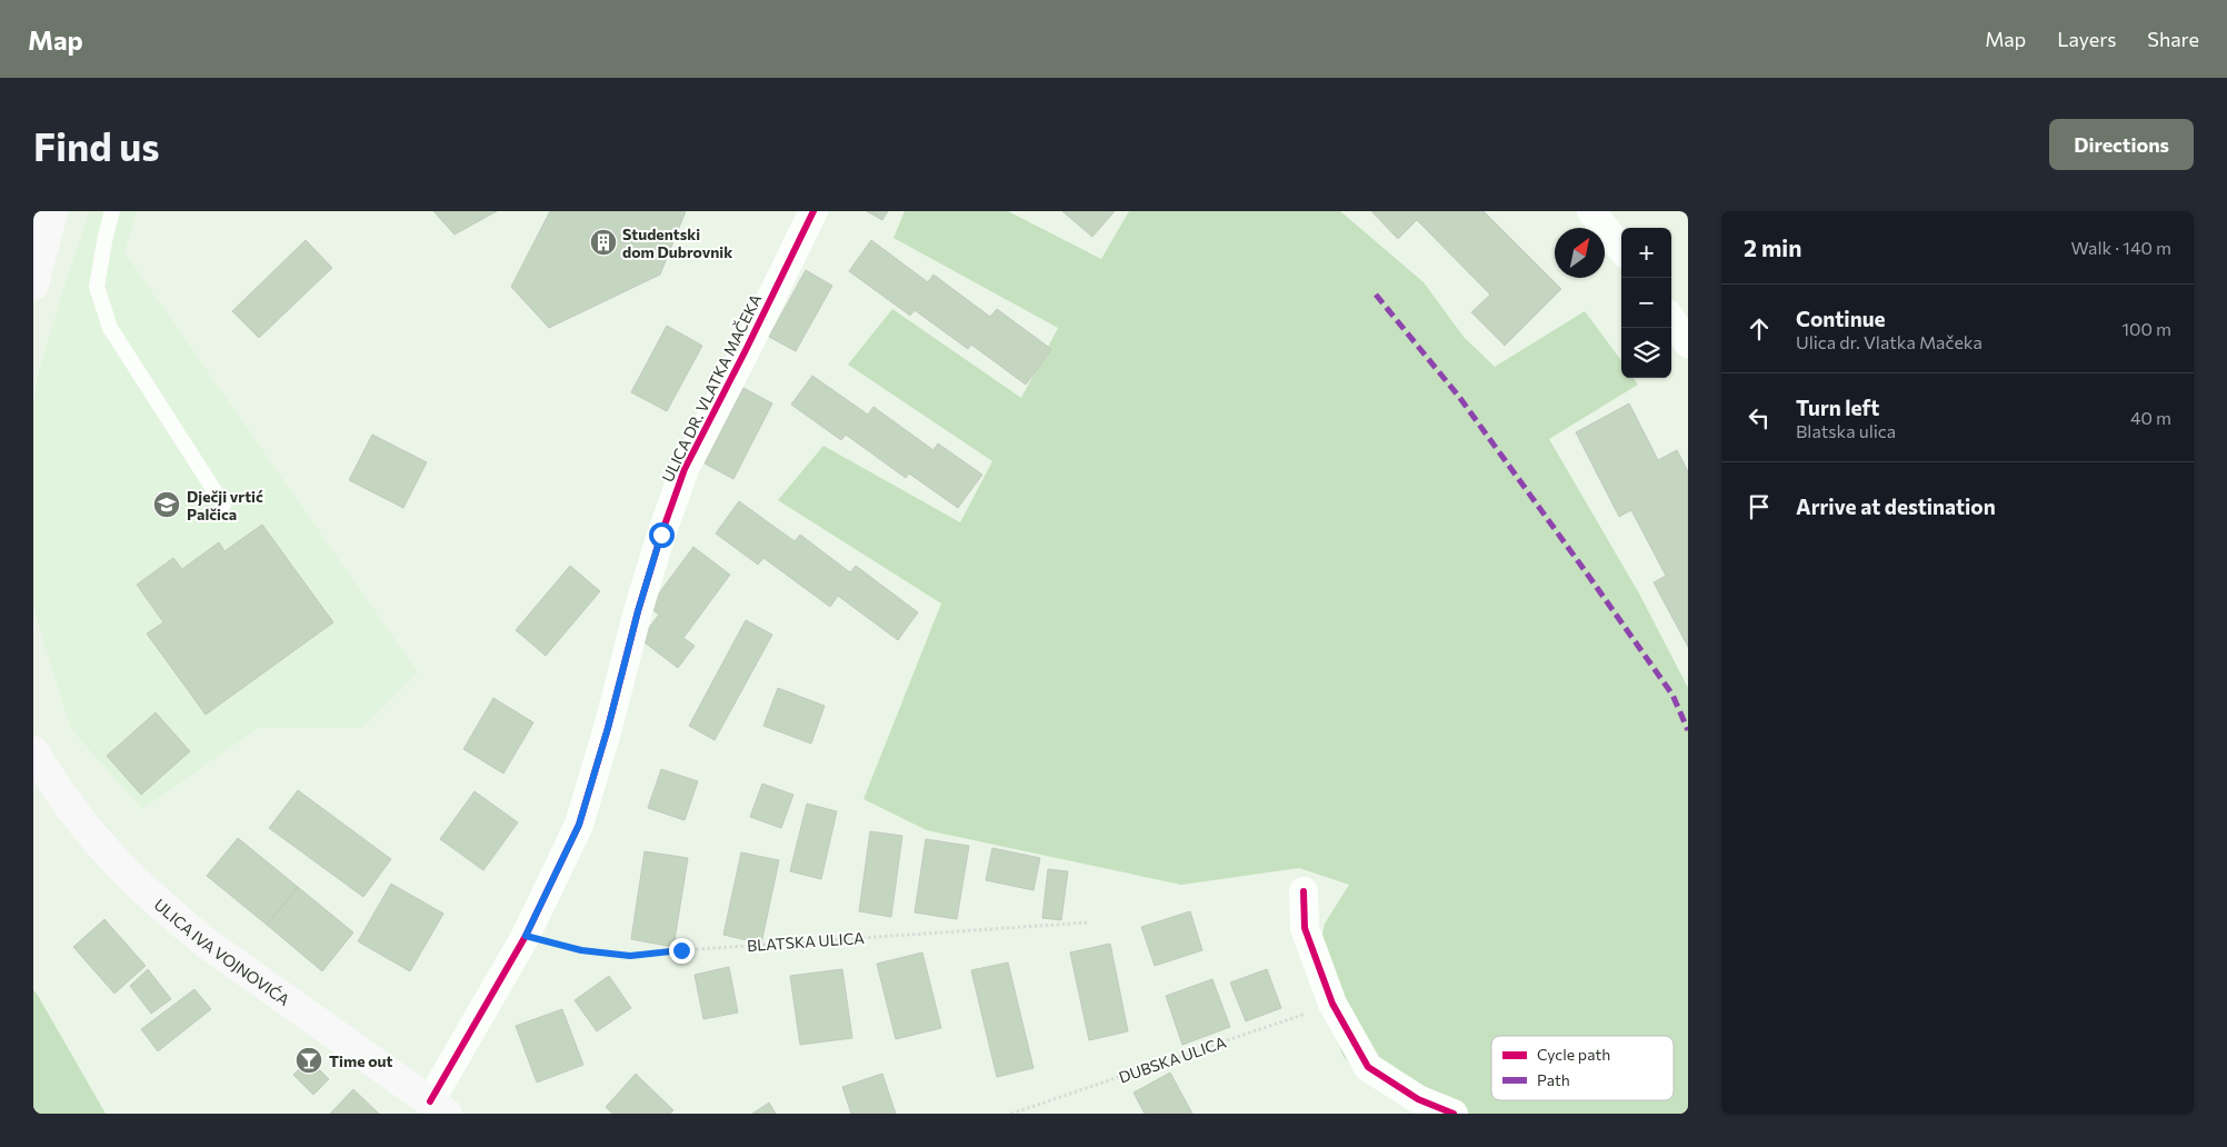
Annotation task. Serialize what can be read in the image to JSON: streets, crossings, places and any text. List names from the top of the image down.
{
  "streets": {
    "main road": ["ULICA IVA VOJNOVIĆA"],
    "street": ["ULICA DR. VLATKA MAČEKA"],
    "path": ["BLATSKA ULICA", "DUBSKA ULICA"]
  },
  "crossings": [
    ["ULICA DR. VLATKA MAČEKA", "BLATSKA ULICA"],
    ["ULICA DR. VLATKA MAČEKA", "ULICA IVA VOJNOVIĆA"]
  ],
  "places": {
    "building": ["Studentski dom Dubrovnik"],
    "school or university": ["Dječji vrtić Palčica"],
    "bar": ["Time out"]
  },
  "legend": ["Cycle path", "Path"],
  "north": "top right",
  "page": {
    "header": "Map",
    "nav": ["Map", "Layers", "Share"],
    "buttons": "Directions",
    "title": "Find us",
    "heading": ["2 min", "Walk · 140 m"],
    "map_buttons": ["+", "−"],
    "list": [
      ["Continue", "Ulica dr. Vlatka Mačeka", "100 m"],
      ["Turn left", "Blatska ulica", "40 m"],
      "Arrive at destination"
    ]
  }
}
